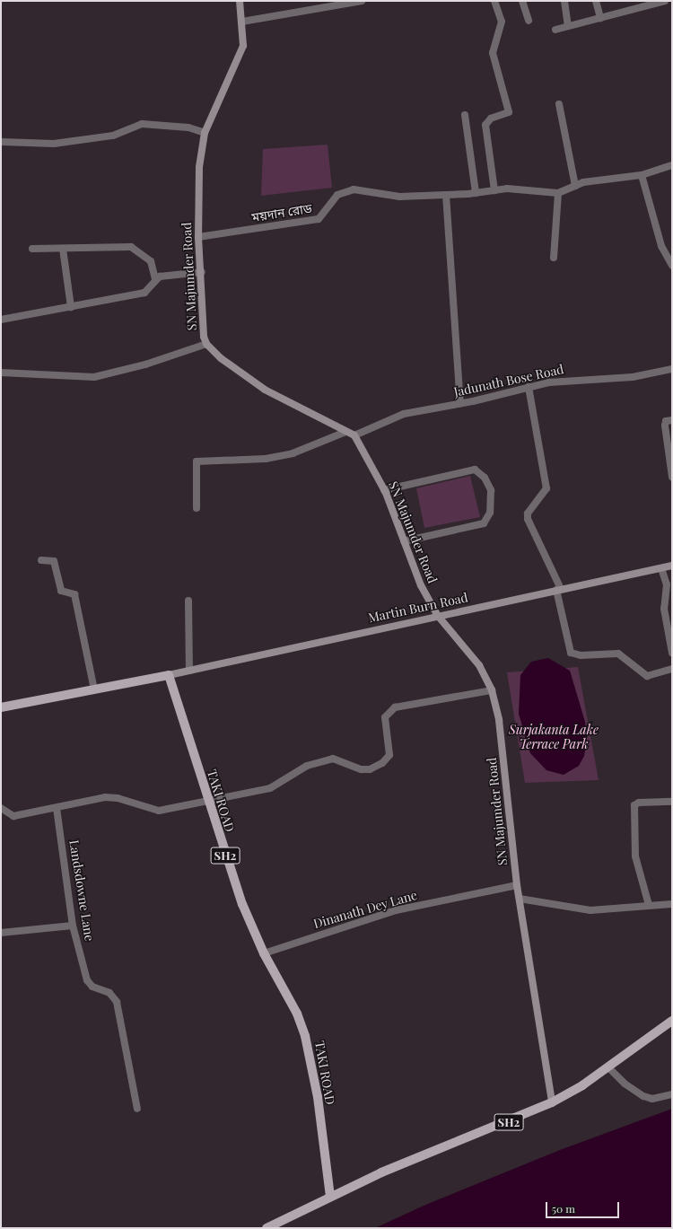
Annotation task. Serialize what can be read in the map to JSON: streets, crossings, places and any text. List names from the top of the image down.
{
  "streets": {
    "main road": [
      "SN Majumder Road",
      "Martin Burn Road",
      "TAKI ROAD",
      "SH2"
    ],
    "street": [
      "ময়দান রোড",
      "Jadunath Bose Road",
      "Landsdowne Lane",
      "Dinanath Dey Lane"
    ]
  },
  "crossings": [
    ["ময়দান রোড", "SN Majumder Road"],
    ["SN Majumder Road", "Jadunath Bose Road"],
    ["SN Majumder Road", "Martin Burn Road"],
    ["SN Majumder Road", "SH2"],
    ["SN Majumder Road", "Dinanath Dey Lane"],
    ["Martin Burn Road", "TAKI ROAD"],
    ["TAKI ROAD", "SH2"],
    ["TAKI ROAD", "Dinanath Dey Lane"]
  ],
  "parks": ["Surjakanta Lake Terrace Park"],
  "scale_bar": "50 m"
}
